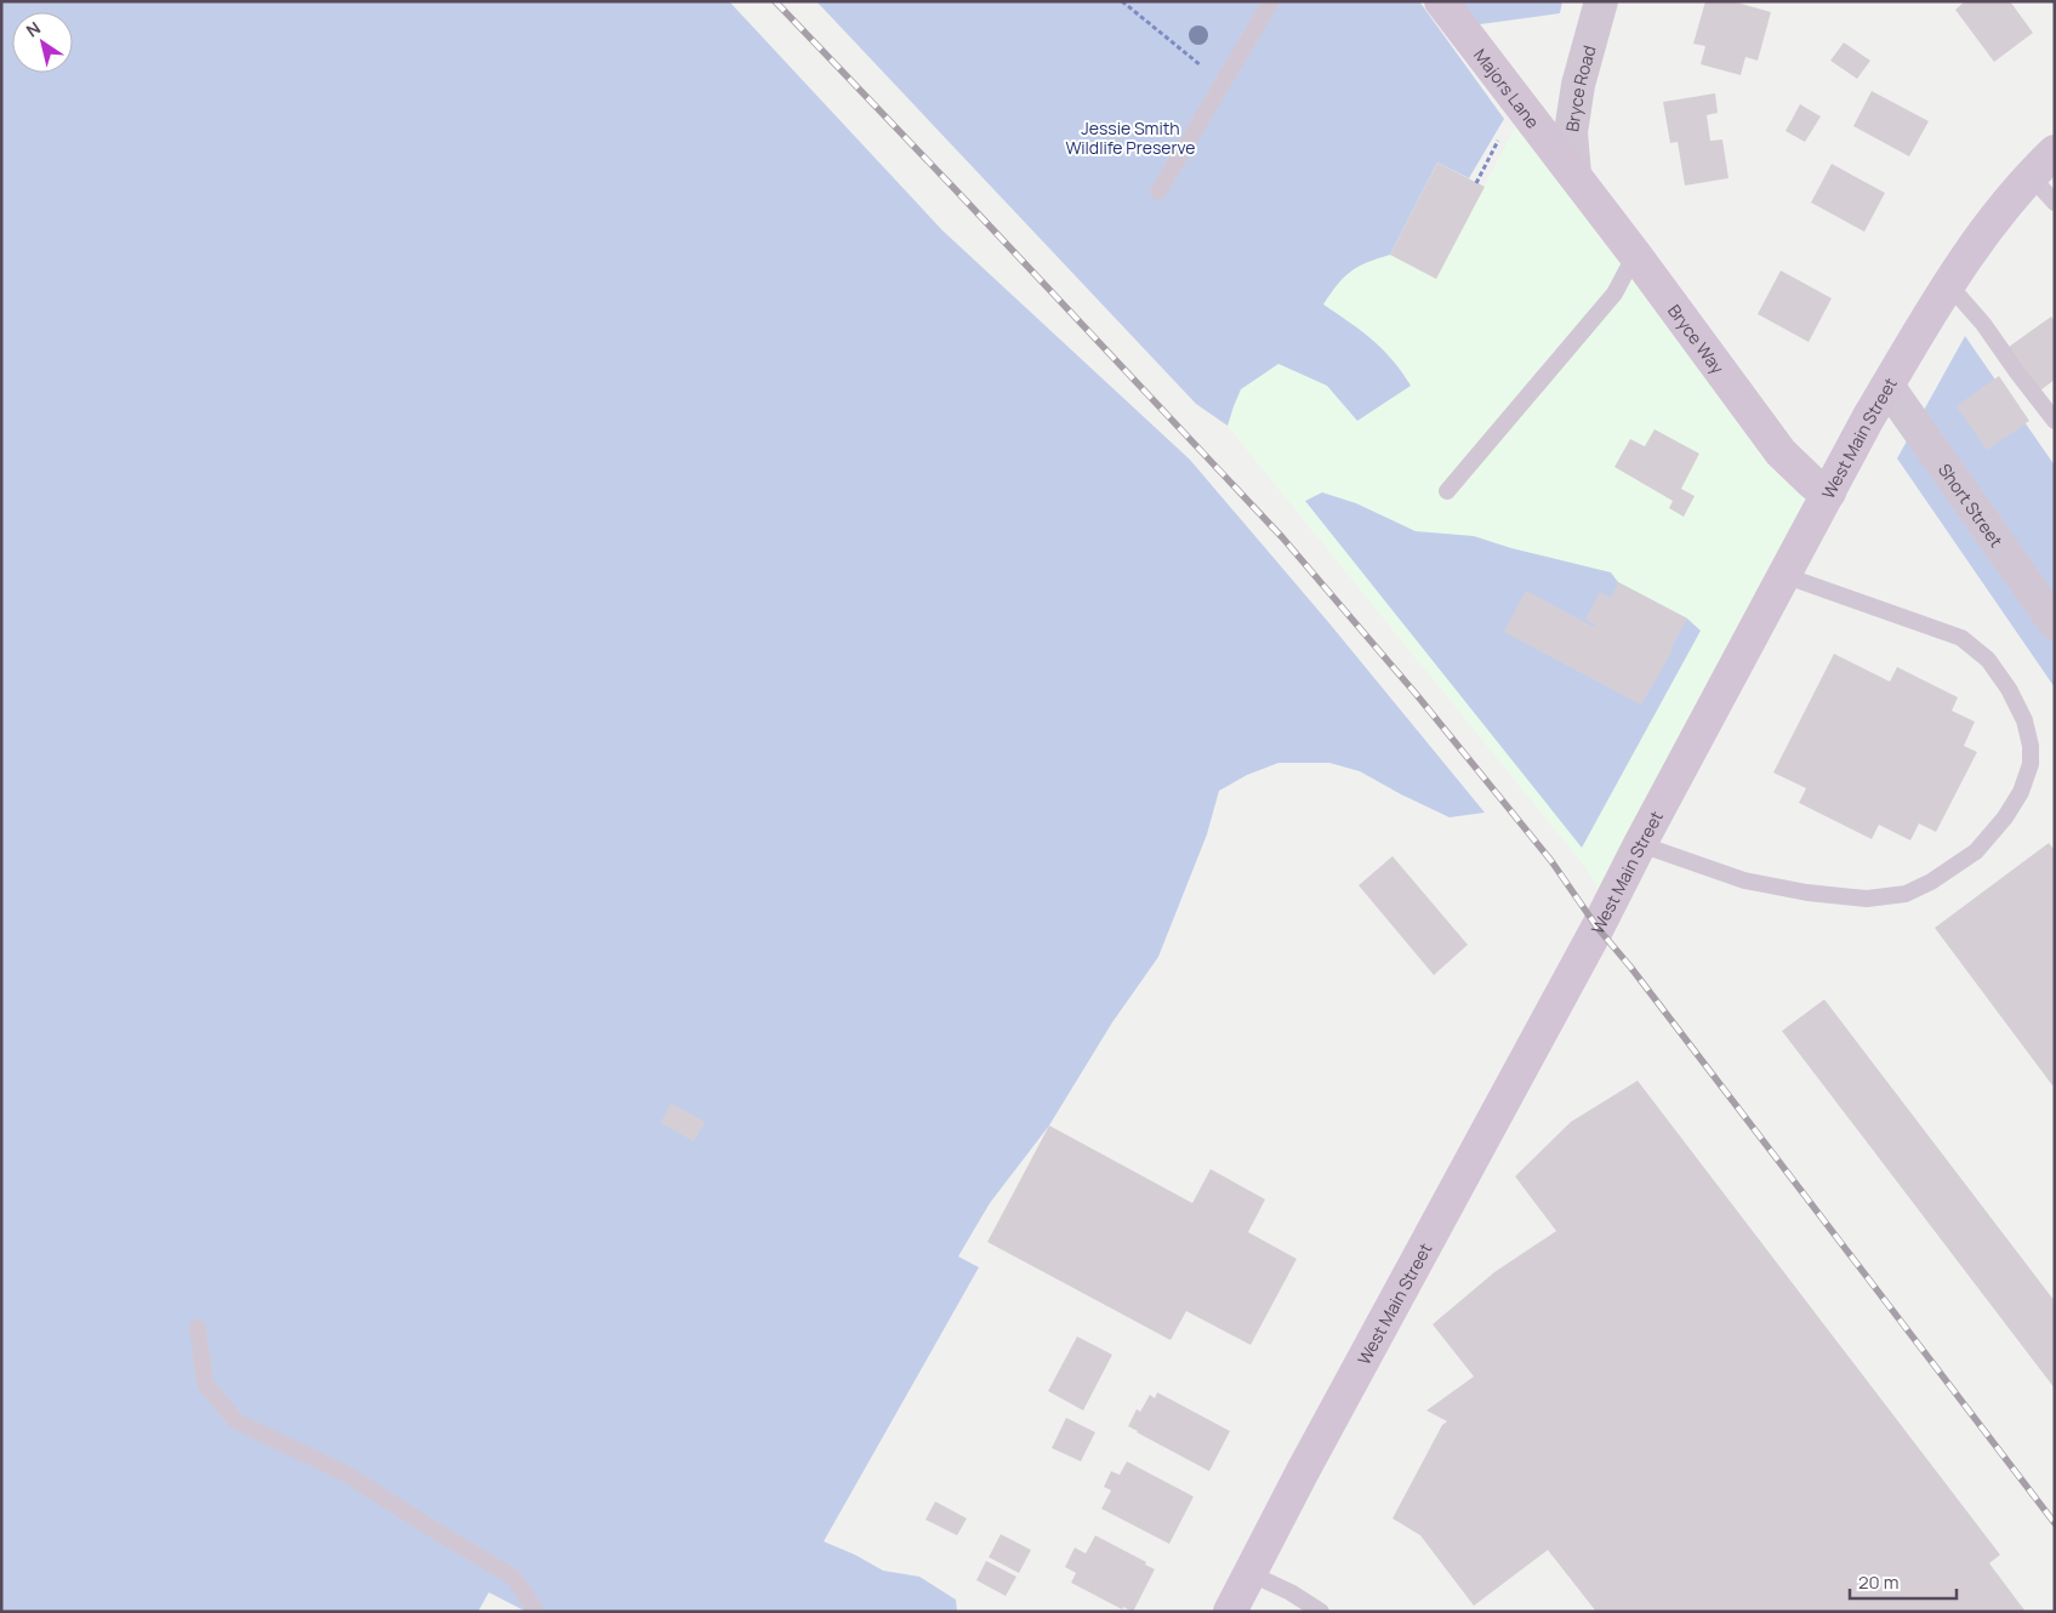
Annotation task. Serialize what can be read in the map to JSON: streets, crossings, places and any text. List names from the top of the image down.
{
  "streets": {
    "main road": ["Majors Lane", "Bryce Way", "West Main Street"],
    "street": ["Bryce Road", "Short Street"]
  },
  "crossings": [
    ["Bryce Road", "Majors Lane"],
    ["Bryce Road", "Bryce Way"],
    ["Majors Lane", "Bryce Way"],
    ["Bryce Way", "West Main Street"],
    ["West Main Street", "Short Street"]
  ],
  "parks": ["Jessie Smith Wildlife Preserve"],
  "scale_bar": "20 m",
  "north": "top left"
}
